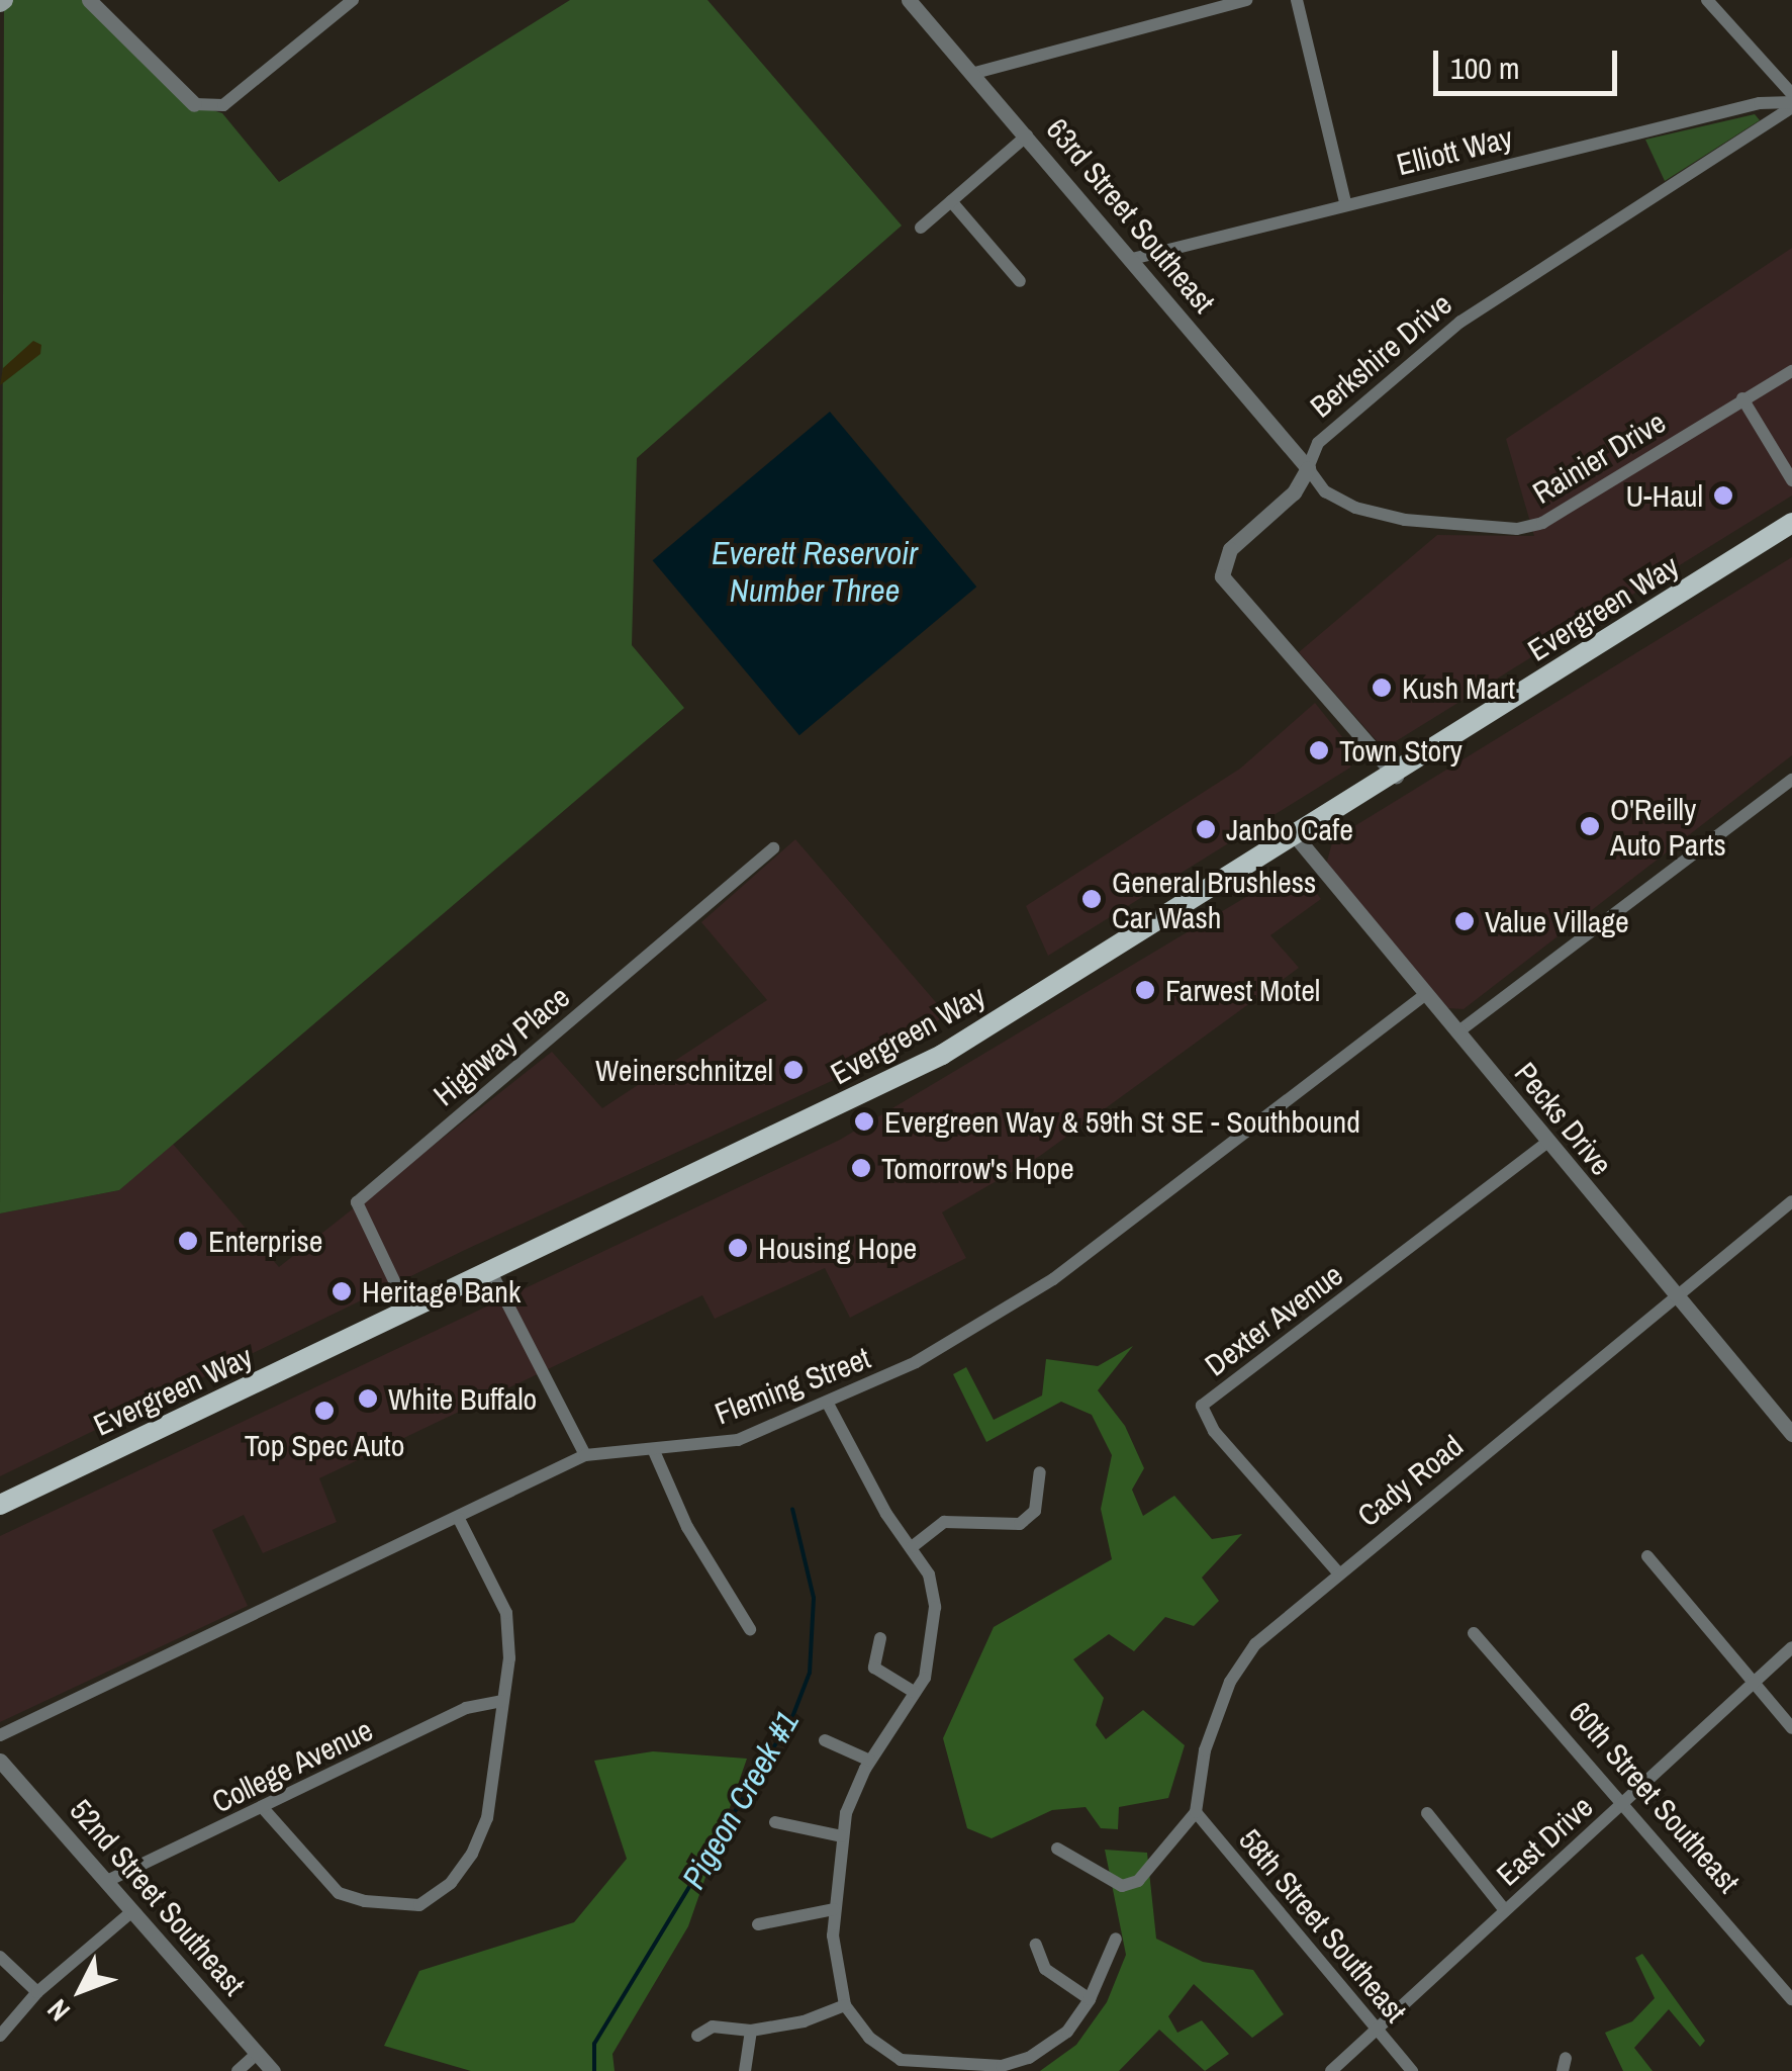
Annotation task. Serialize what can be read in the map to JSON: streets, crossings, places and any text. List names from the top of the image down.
{
  "streets": {
    "main road": ["Evergreen Way"],
    "street": [
      "Elliott Way",
      "63rd Street Southeast",
      "Berkshire Drive",
      "Rainier Drive",
      "Highway Place",
      "Pecks Drive",
      "Dexter Avenue",
      "Fleming Street",
      "Cady Road",
      "College Avenue",
      "60th Street Southeast",
      "East Drive",
      "52nd Street Southeast",
      "58th Street Southeast"
    ]
  },
  "crossings": [
    ["Elliott Way", "63rd Street Southeast"],
    ["Elliott Way", "Berkshire Drive"],
    ["63rd Street Southeast", "Berkshire Drive"],
    ["63rd Street Southeast", "Rainier Drive"],
    ["Berkshire Drive", "Rainier Drive"],
    ["Berkshire Drive", "Evergreen Way"],
    ["Evergreen Way", "Highway Place"],
    ["Evergreen Way", "Pecks Drive"],
    ["Pecks Drive", "Dexter Avenue"],
    ["Pecks Drive", "Fleming Street"],
    ["Pecks Drive", "Cady Road"],
    ["Dexter Avenue", "Cady Road"],
    ["Cady Road", "58th Street Southeast"],
    ["College Avenue", "52nd Street Southeast"],
    ["60th Street Southeast", "East Drive"],
    ["East Drive", "58th Street Southeast"]
  ],
  "water": ["Everett Reservoir Number Three", "Pigeon Creek #1"],
  "places": [
    "U-Haul",
    "Kush Mart",
    "Town Story",
    "O'Reilly Auto Parts",
    "Janbo Cafe",
    "General Brushless Car Wash",
    "Value Village",
    "Farwest Motel",
    "Weinerschnitzel",
    "Evergreen Way & 59th St SE - Southbound",
    "Tomorrow's Hope",
    "Enterprise",
    "Housing Hope",
    "Heritage Bank",
    "White Buffalo",
    "Top Spec Auto"
  ],
  "scale_bar": "100 m",
  "north": "bottom left"
}
